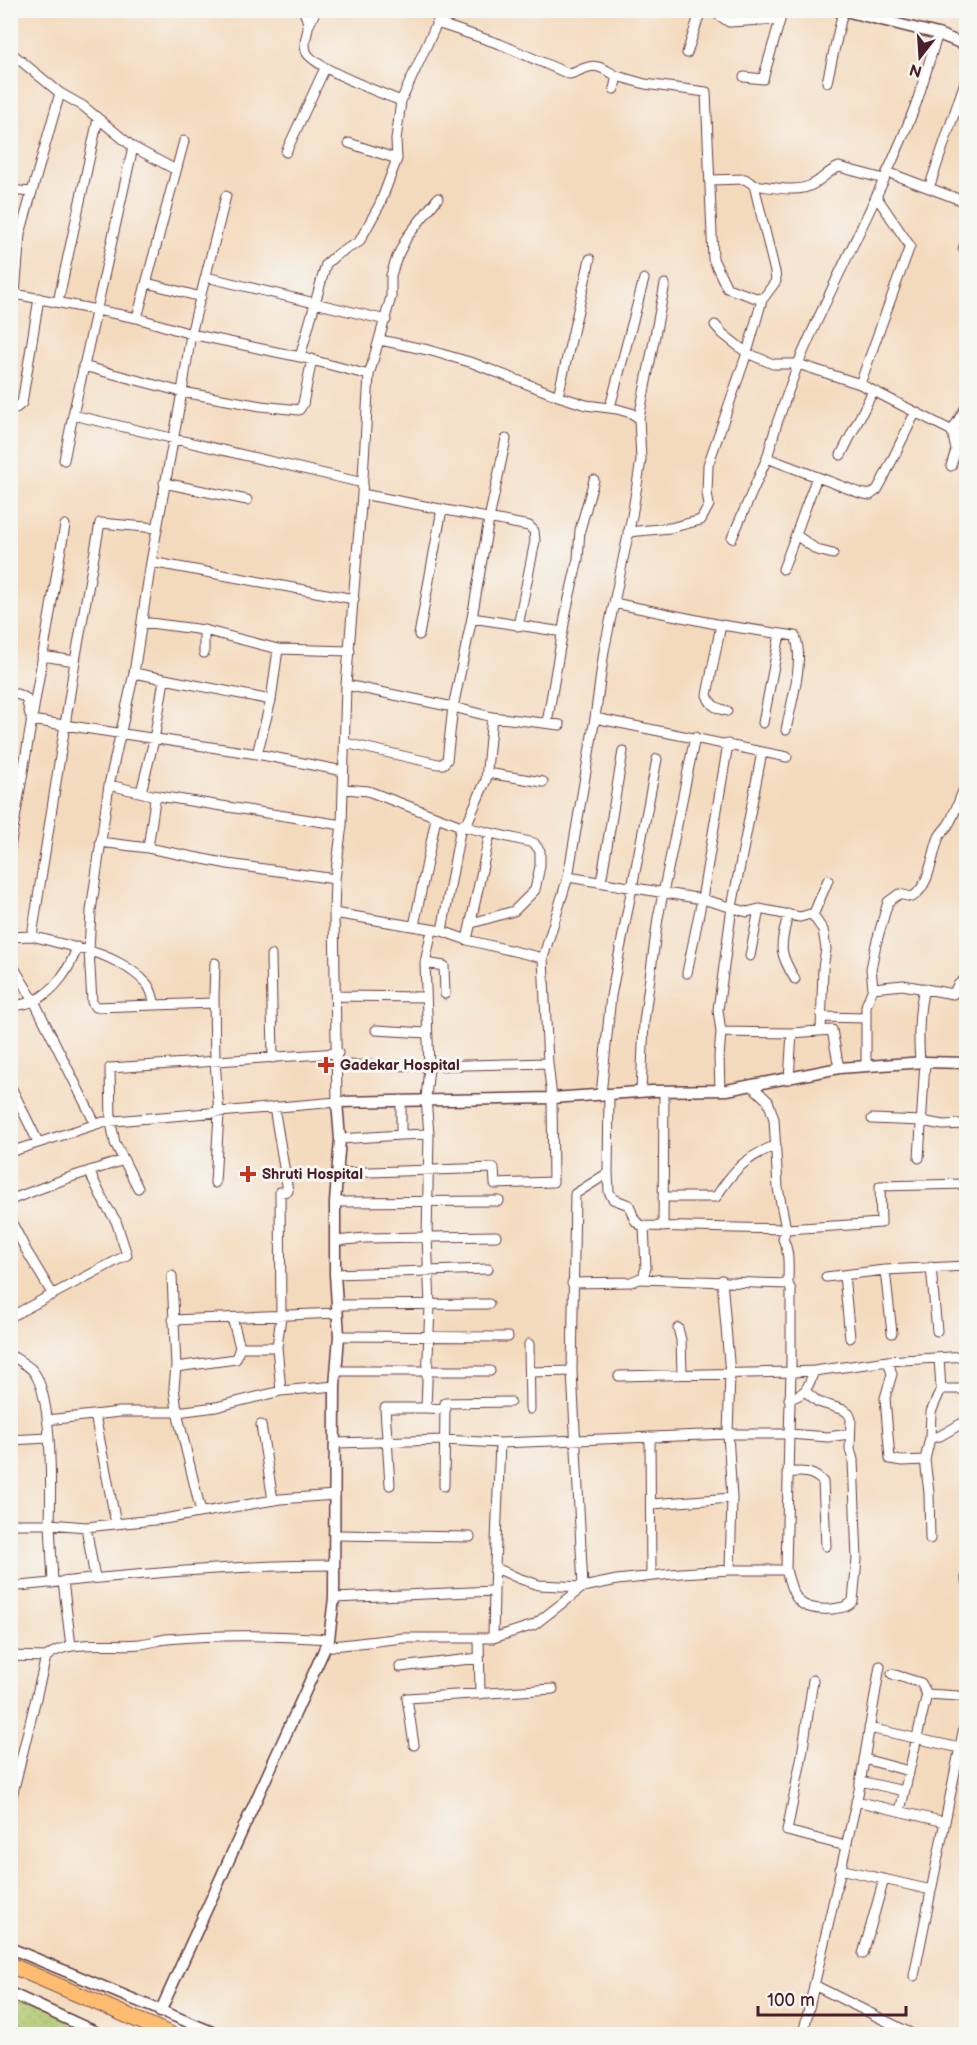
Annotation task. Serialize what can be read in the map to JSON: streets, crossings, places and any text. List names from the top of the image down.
{
  "places": {
    "health": ["Gadekar Hospital", "Shruti Hospital"]
  },
  "scale_bar": "100 m",
  "north": "bottom"
}
